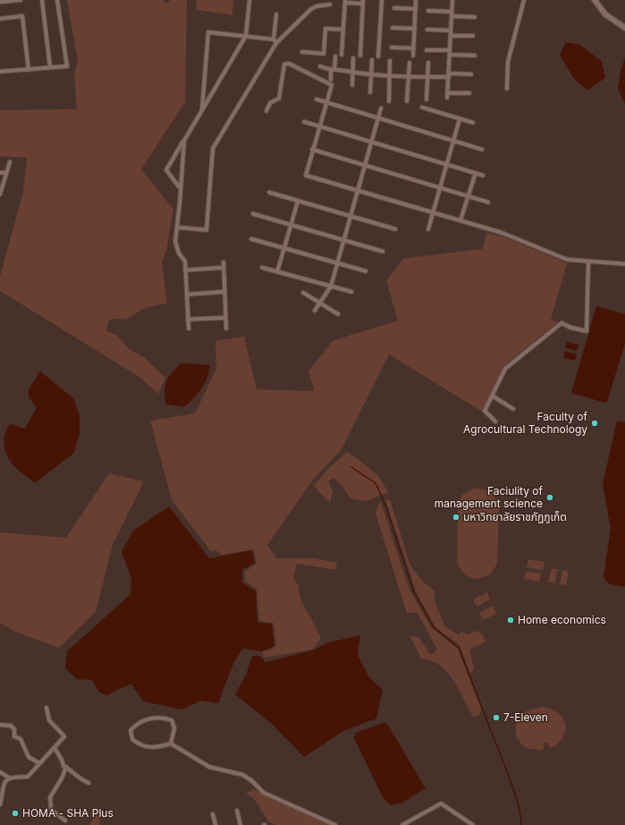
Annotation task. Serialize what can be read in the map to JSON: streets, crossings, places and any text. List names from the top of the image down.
{
  "places": [
    "Faculty of Agrocultural Technology",
    "Faciulity of management science",
    "มหาวิทยาลัยราชภัฏภูเก็ต",
    "Home economics",
    "7-Eleven",
    "HOMA - SHA Plus"
  ]
}
